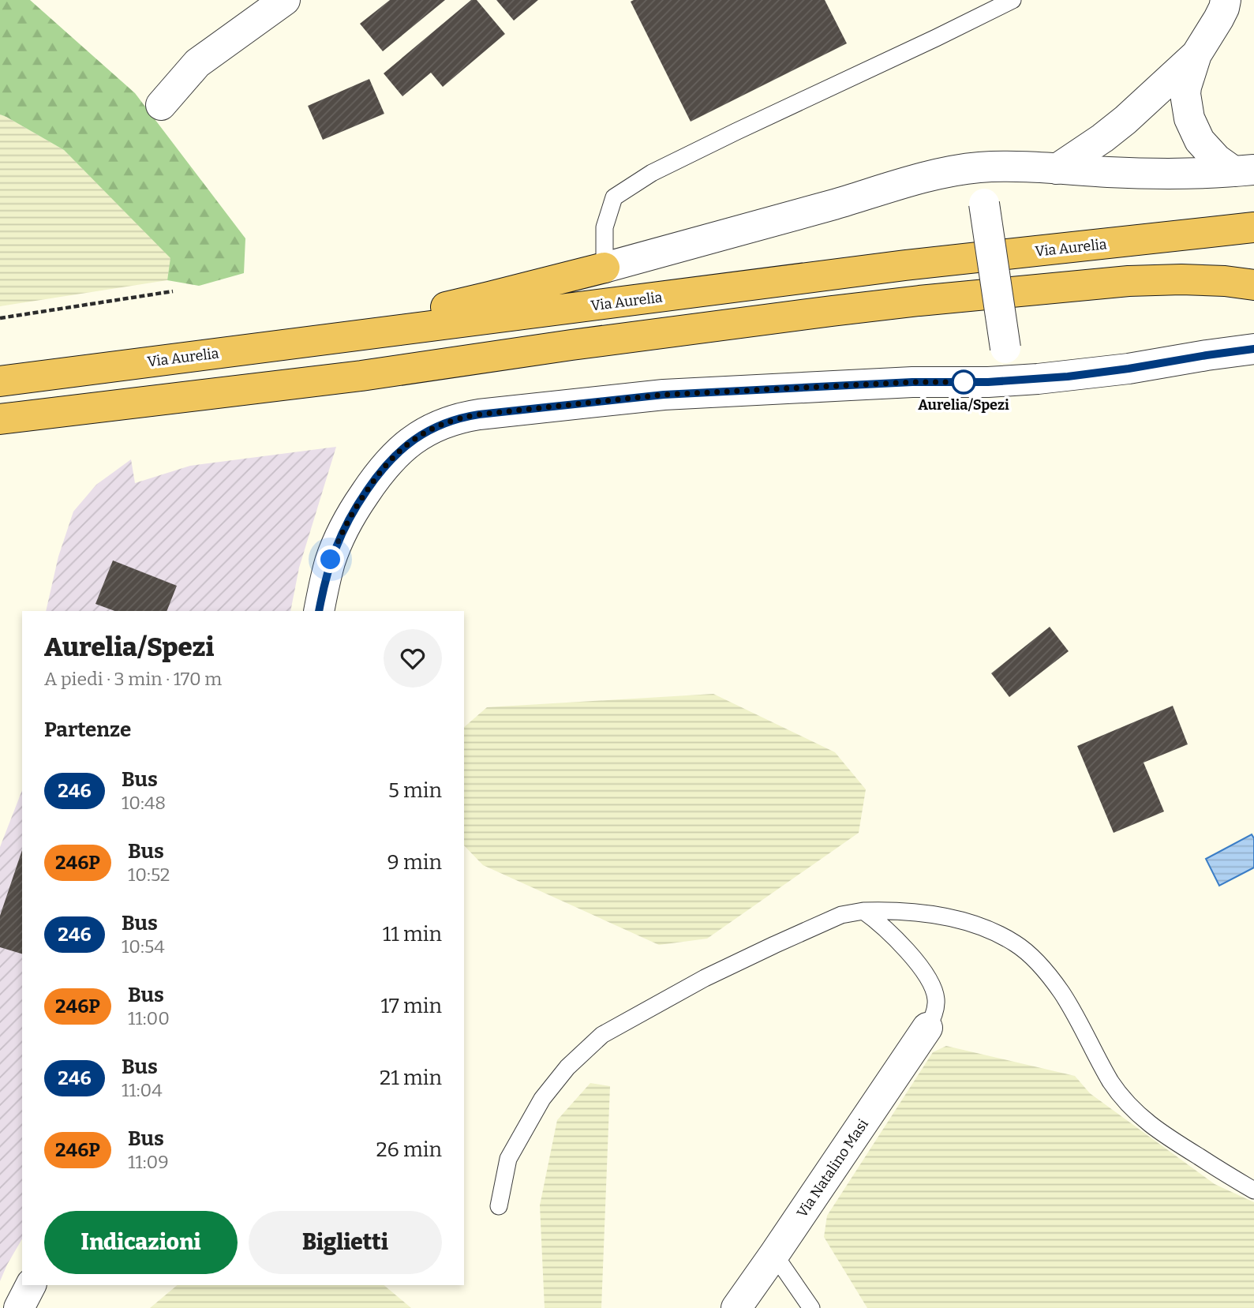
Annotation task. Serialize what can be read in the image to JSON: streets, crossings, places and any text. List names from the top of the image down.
{
  "streets": {
    "highway": ["Via Aurelia"],
    "street": ["Via Natalino Masi"]
  },
  "places": ["Aurelia/Spezi"],
  "lines": ["bus line 246"],
  "page": {
    "heading": [
      ["Aurelia/Spezi", "A piedi · 3 min · 170 m"],
      "Partenze"
    ],
    "list": [
      {
        "mark": "246",
        "name": "Bus",
        "note": "10:48",
        "value": "5 min"
      },
      {
        "mark": "246P",
        "name": "Bus",
        "note": "10:52",
        "value": "9 min"
      },
      {
        "mark": "246",
        "name": "Bus",
        "note": "10:54",
        "value": "11 min"
      },
      {
        "mark": "246P",
        "name": "Bus",
        "note": "11:00",
        "value": "17 min"
      },
      {
        "mark": "246",
        "name": "Bus",
        "note": "11:04",
        "value": "21 min"
      },
      {
        "mark": "246P",
        "name": "Bus",
        "note": "11:09",
        "value": "26 min"
      }
    ],
    "buttons": ["Indicazioni", "Biglietti"]
  }
}
